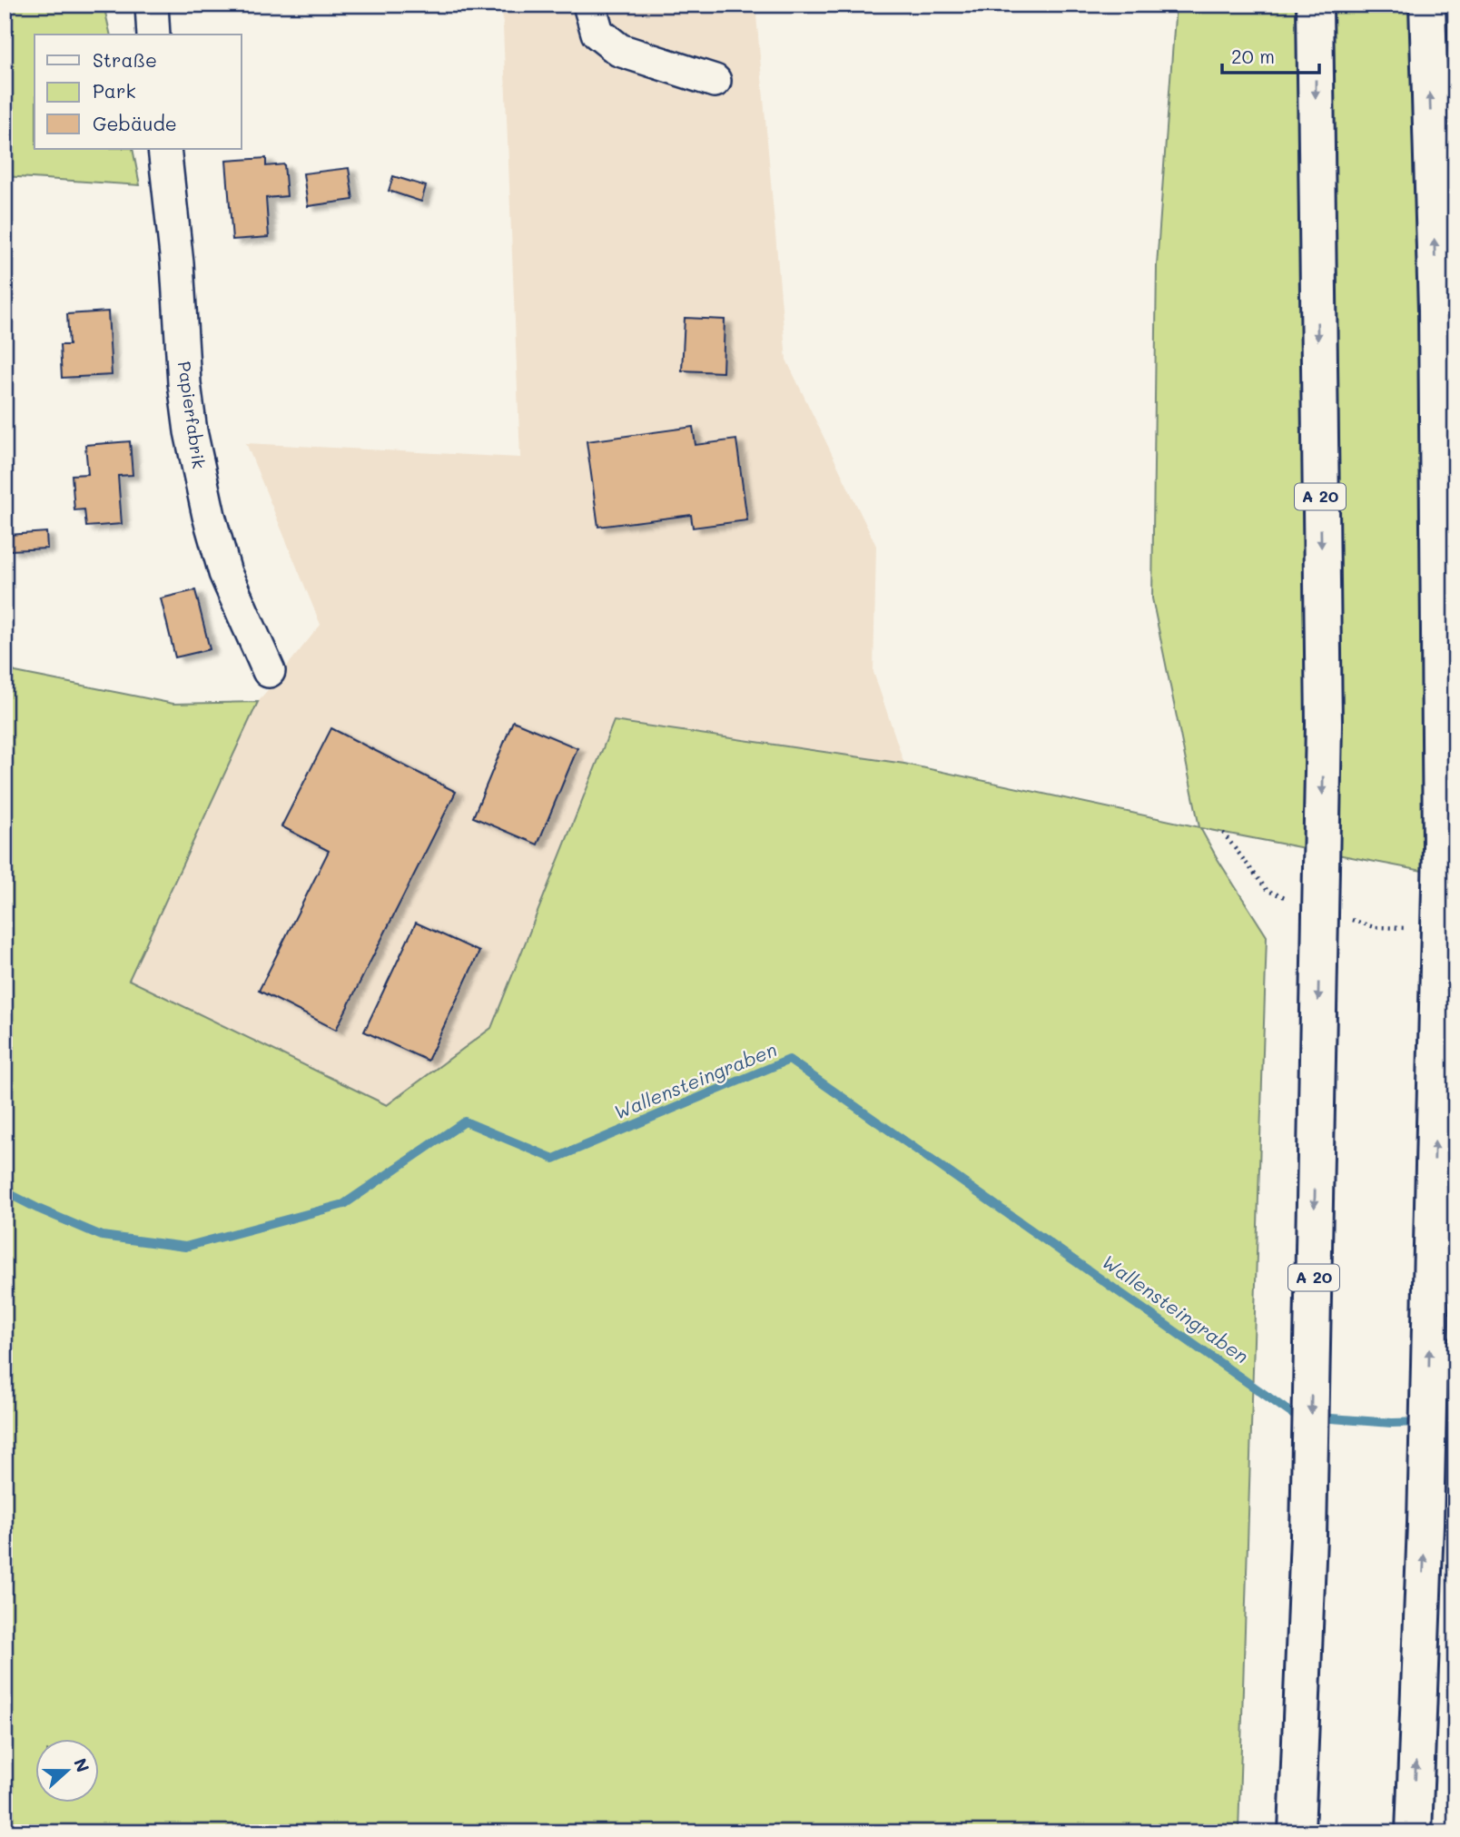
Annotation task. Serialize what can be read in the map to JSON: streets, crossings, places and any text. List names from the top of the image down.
{
  "streets": {
    "highway": ["A 20"],
    "street": ["Papierfabrik"]
  },
  "water": ["Wallensteingraben"],
  "legend": ["Straße", "Park", "Gebäude"],
  "scale_bar": "20 m",
  "north": "right"
}
